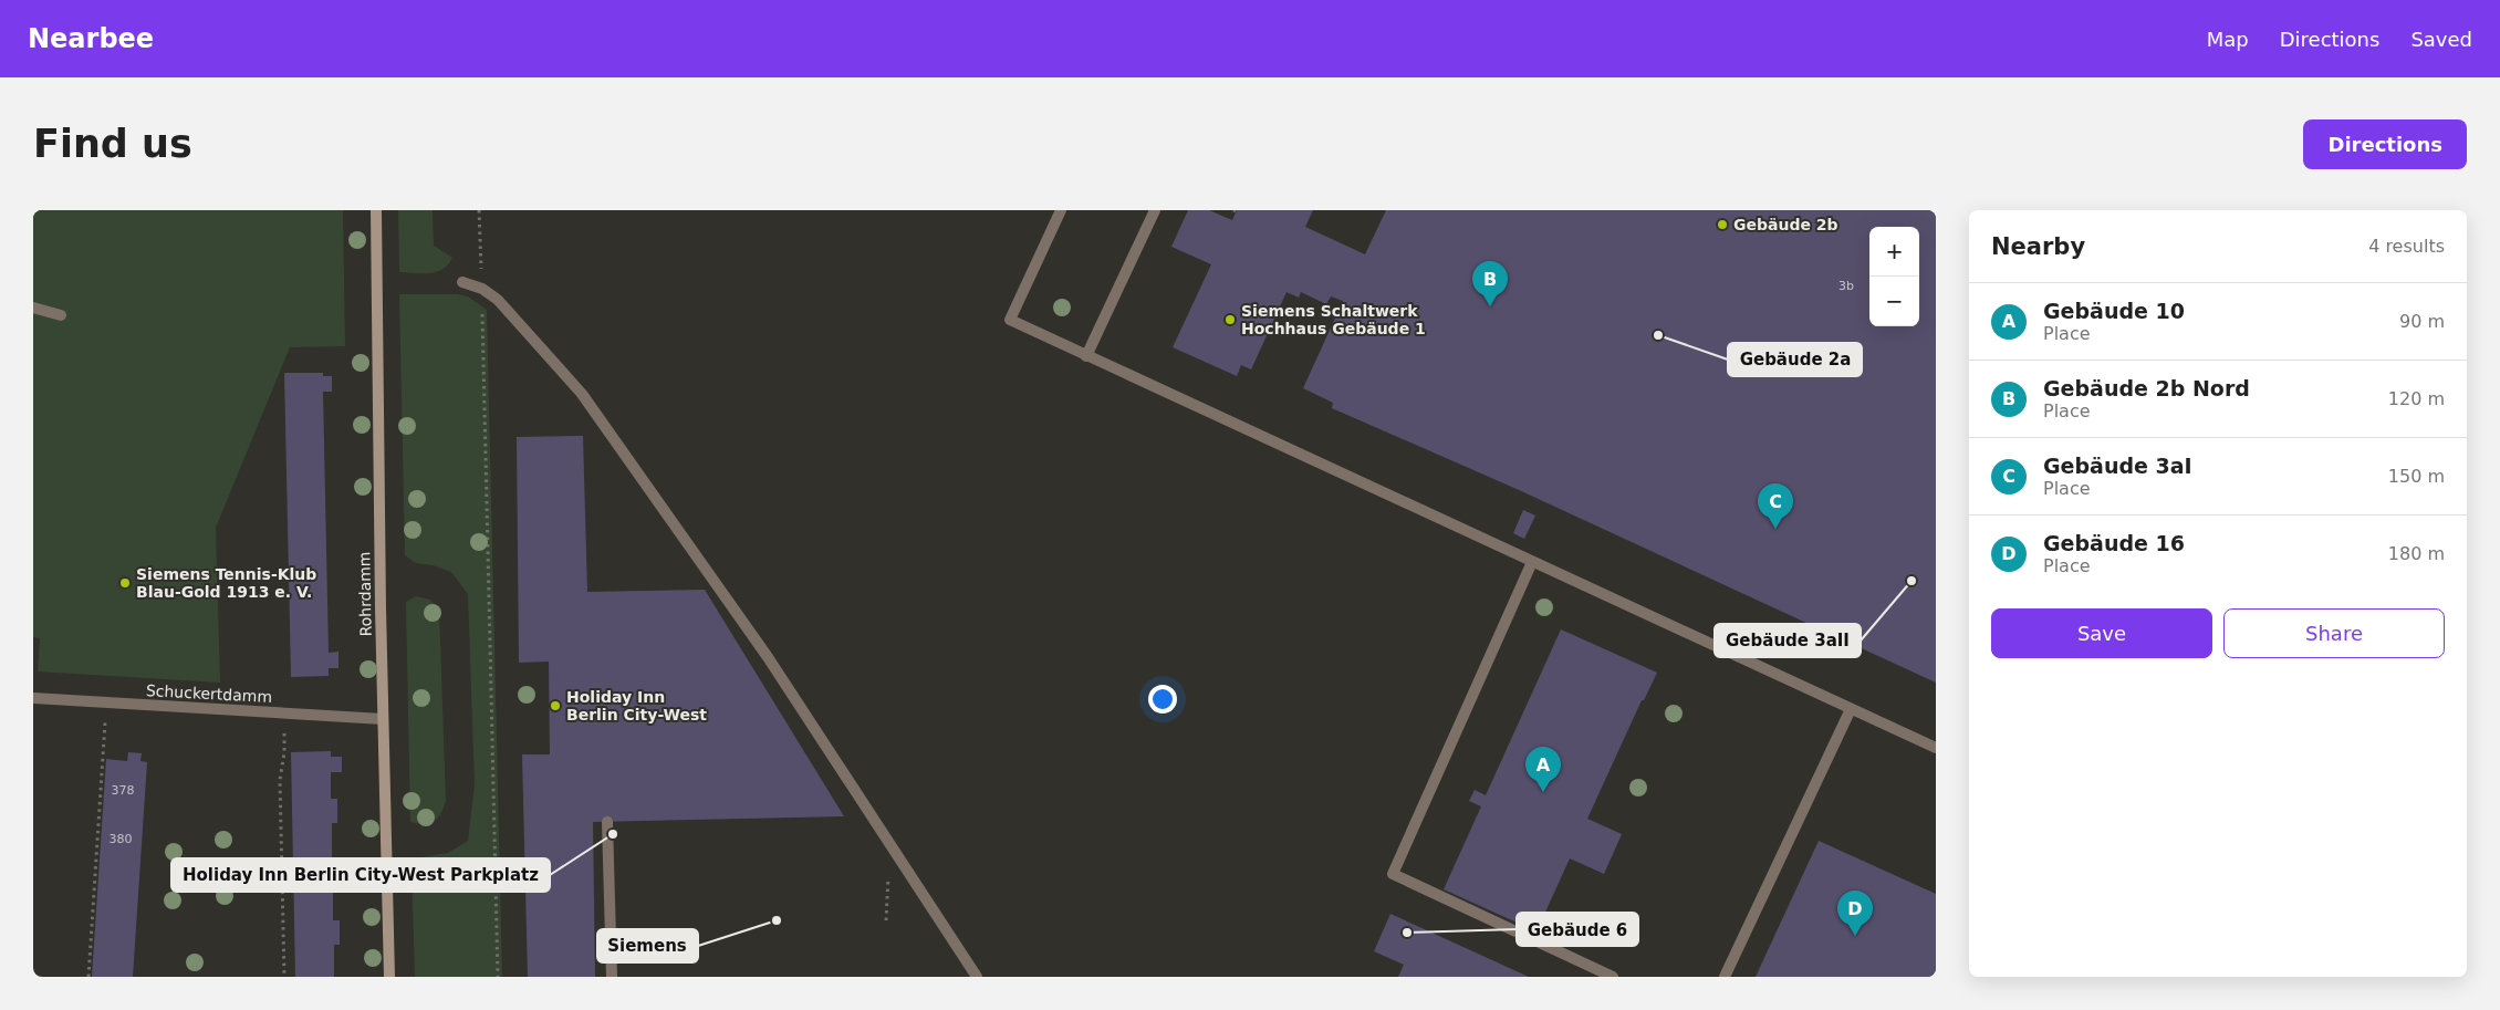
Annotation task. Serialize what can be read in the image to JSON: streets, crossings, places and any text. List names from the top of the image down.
{
  "streets": {
    "main road": ["Rohrdamm"],
    "street": ["Schuckertdamm"]
  },
  "crossings": [
    ["Rohrdamm", "Schuckertdamm"]
  ],
  "places": [
    "Gebäude 2b",
    "Siemens Schaltwerk Hochhaus Gebäude 1",
    "Gebäude 2a",
    "Gebäude 3aII",
    "Siemens Tennis-Klub Blau-Gold 1913 e. V.",
    "Holiday Inn Berlin City-West",
    "Holiday Inn Berlin City-West Parkplatz",
    "Siemens",
    "Gebäude 6"
  ],
  "house_numbers": ["3b", "378", "380"],
  "page": {
    "header": "Nearbee",
    "nav": ["Map", "Directions", "Saved"],
    "buttons": [
      "Directions",
      ["Save", "Share"]
    ],
    "title": "Find us",
    "heading": ["Nearby", "4 results"],
    "map_buttons": ["+", "−"],
    "pins": [
      "B",
      "C",
      "A",
      "D"
    ],
    "list": [
      {
        "mark": "A",
        "name": "Gebäude 10",
        "note": "Place",
        "value": "90 m"
      },
      {
        "mark": "B",
        "name": "Gebäude 2b Nord",
        "note": "Place",
        "value": "120 m"
      },
      {
        "mark": "C",
        "name": "Gebäude 3aI",
        "note": "Place",
        "value": "150 m"
      },
      {
        "mark": "D",
        "name": "Gebäude 16",
        "note": "Place",
        "value": "180 m"
      }
    ]
  }
}
